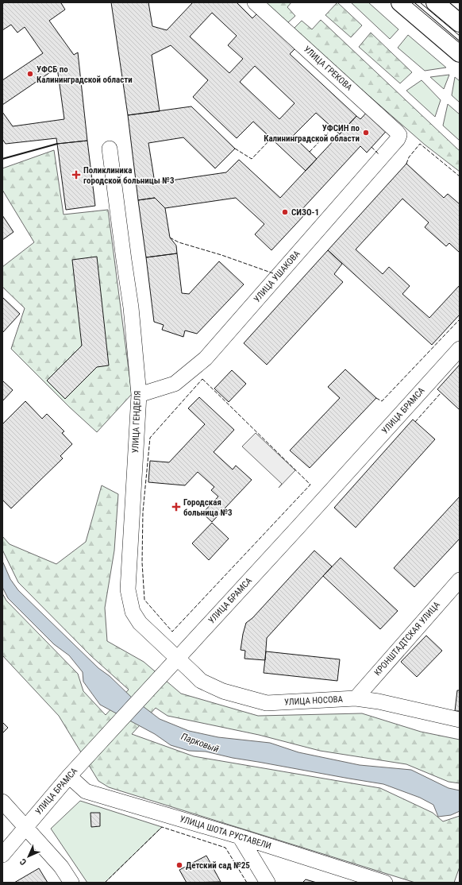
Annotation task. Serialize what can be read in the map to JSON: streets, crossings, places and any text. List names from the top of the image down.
{
  "streets": {
    "street": [
      "УЛИЦА ГРЕКОВА",
      "УЛИЦА УШАКОВА",
      "УЛИЦА БРАМСА",
      "УЛИЦА ГЕНДЕЛЯ",
      "КРОНШТАДТСКАЯ УЛИЦА",
      "УЛИЦА НОСОВА",
      "УЛИЦА ШОТА РУСТАВЕЛИ"
    ]
  },
  "crossings": [
    ["УЛИЦА ГРЕКОВА", "УЛИЦА УШАКОВА"],
    ["УЛИЦА УШАКОВА", "УЛИЦА ГЕНДЕЛЯ"],
    ["УЛИЦА БРАМСА", "УЛИЦА ГЕНДЕЛЯ"],
    ["УЛИЦА БРАМСА", "УЛИЦА НОСОВА"],
    ["УЛИЦА БРАМСА", "УЛИЦА ШОТА РУСТАВЕЛИ"],
    ["УЛИЦА ГЕНДЕЛЯ", "УЛИЦА НОСОВА"],
    ["КРОНШТАДТСКАЯ УЛИЦА", "УЛИЦА НОСОВА"]
  ],
  "water": ["Парковый"],
  "places": {
    "other": [
      "УФСБ по Калининградской области",
      "УФСИН по Калининградской области",
      "СИЗО-1",
      "Детский сад №25"
    ],
    "health": ["Поликлиника городской больницы №3", "Городская больница №3"]
  },
  "north": "bottom left"
}
